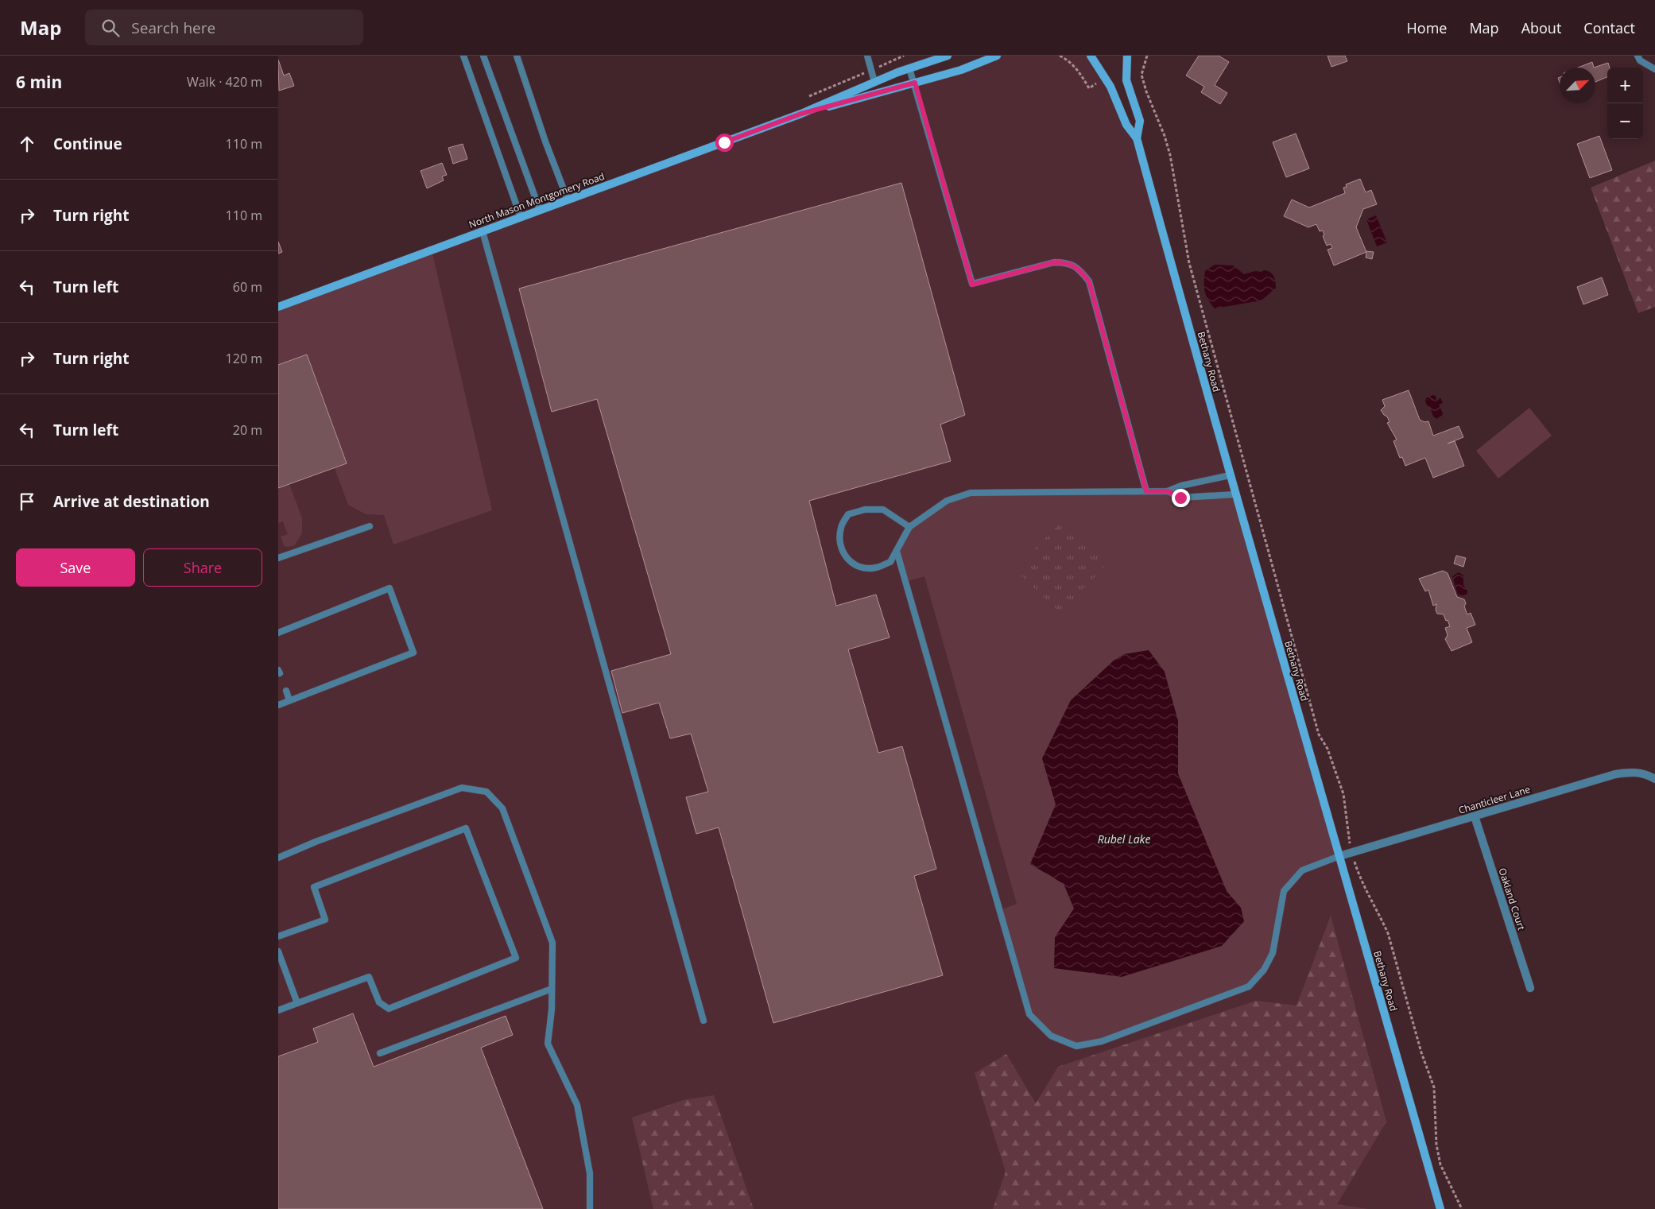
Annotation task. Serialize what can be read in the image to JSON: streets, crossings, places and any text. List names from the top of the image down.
{
  "streets": {
    "main road": ["North Mason Montgomery Road", "Bethany Road"],
    "street": ["Chanticleer Lane", "Oakland Court"]
  },
  "crossings": [
    ["Bethany Road", "Chanticleer Lane"],
    ["Chanticleer Lane", "Oakland Court"]
  ],
  "water": ["Rubel Lake"],
  "north": "top right",
  "page": {
    "header": "Map",
    "search": "Search here",
    "nav": [
      "Home",
      "Map",
      "About",
      "Contact"
    ],
    "heading": ["6 min", "Walk · 420 m"],
    "map_buttons": ["+", "−"],
    "list": [
      ["Continue", "110 m"],
      ["Turn right", "110 m"],
      ["Turn left", "60 m"],
      ["Turn right", "120 m"],
      ["Turn left", "20 m"],
      "Arrive at destination"
    ],
    "buttons": ["Save", "Share"]
  }
}
